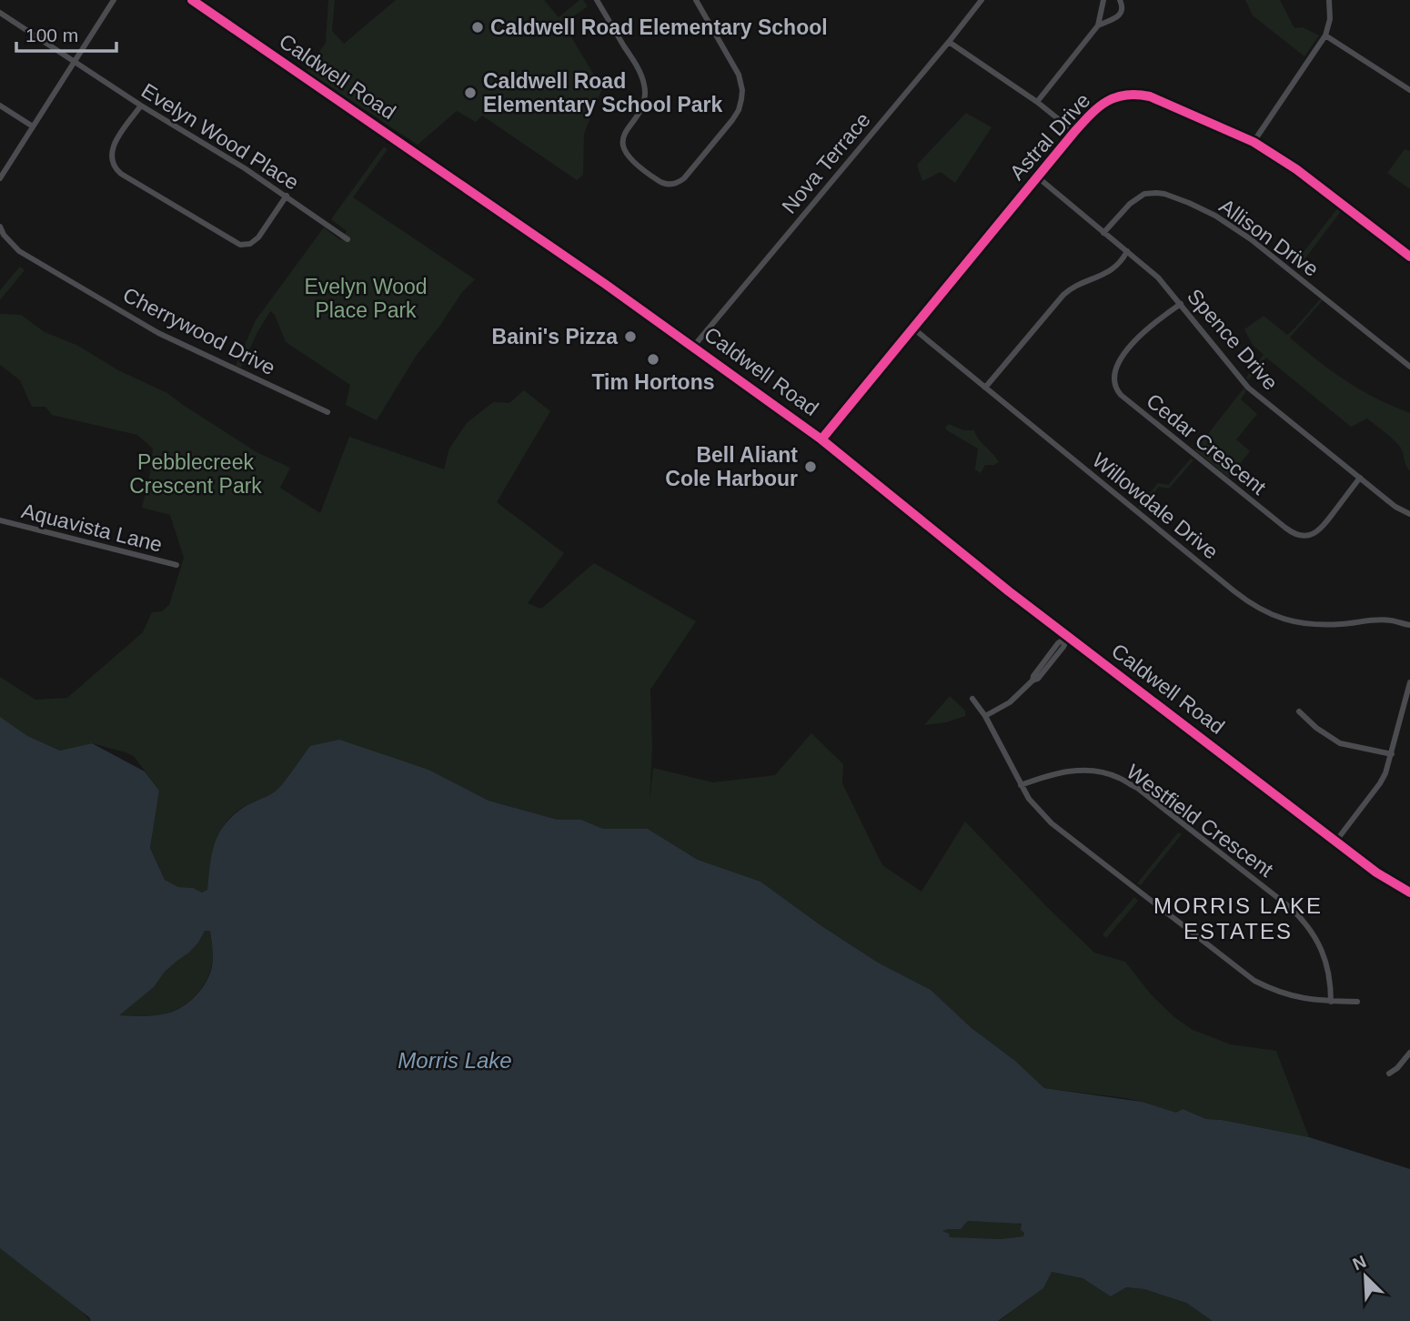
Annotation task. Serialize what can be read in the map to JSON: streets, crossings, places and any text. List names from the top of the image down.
{
  "streets": {
    "street": [
      "Caldwell Road",
      "Evelyn Wood Place",
      "Astral Drive",
      "Nova Terrace",
      "Allison Drive",
      "Cherrywood Drive",
      "Spence Drive",
      "Cedar Crescent",
      "Willowdale Drive",
      "Aquavista Lane",
      "Westfield Crescent"
    ]
  },
  "crossings": [
    ["Caldwell Road", "Astral Drive"],
    ["Caldwell Road", "Nova Terrace"],
    ["Astral Drive", "Spence Drive"],
    ["Astral Drive", "Willowdale Drive"],
    ["Allison Drive", "Spence Drive"],
    ["Spence Drive", "Cedar Crescent"]
  ],
  "districts": ["MORRIS LAKE ESTATES"],
  "water": ["Morris Lake"],
  "parks": ["Evelyn Wood Place Park", "Pebblecreek Crescent Park"],
  "places": [
    "Caldwell Road Elementary School",
    "Caldwell Road Elementary School Park",
    "Baini's Pizza",
    "Tim Hortons",
    "Bell Aliant Cole Harbour"
  ],
  "scale_bar": "100 m",
  "north": "top left"
}
